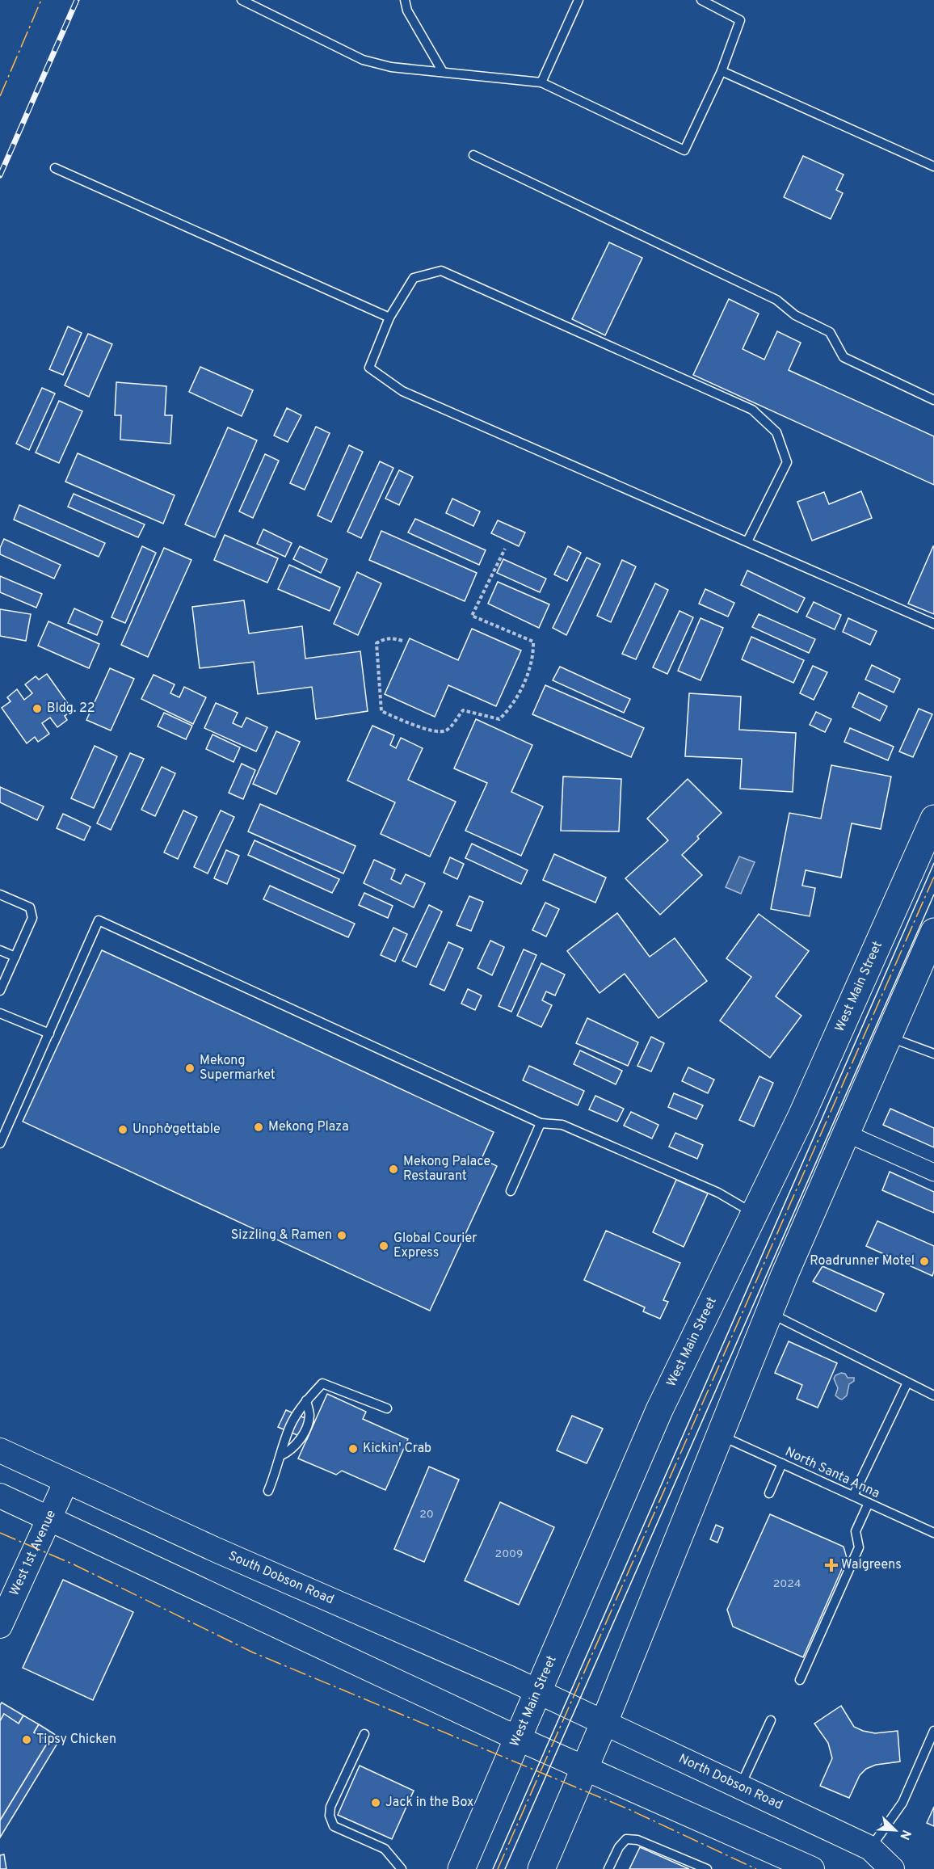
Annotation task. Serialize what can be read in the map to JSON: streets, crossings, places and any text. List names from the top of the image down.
{
  "streets": {
    "main road": [
      "West Main Street",
      "West 1st Avenue",
      "South Dobson Road",
      "North Dobson Road"
    ],
    "lane": ["North Santa Anna"]
  },
  "crossings": [
    ["West Main Street", "South Dobson Road"],
    ["West 1st Avenue", "South Dobson Road"],
    ["South Dobson Road", "North Dobson Road"]
  ],
  "places": {
    "other": [
      "Bldg. 22",
      "Mekong Supermarket",
      "Mekong Plaza",
      "Unphởgettable",
      "Mekong Palace Restaurant",
      "Sizzling & Ramen",
      "Global Courier Express",
      "Roadrunner Motel",
      "Kickin' Crab",
      "Tipsy Chicken",
      "Jack in the Box"
    ],
    "health": ["Walgreens"]
  },
  "house_numbers": ["20", "2009", "2024"],
  "north": "bottom right"
}
